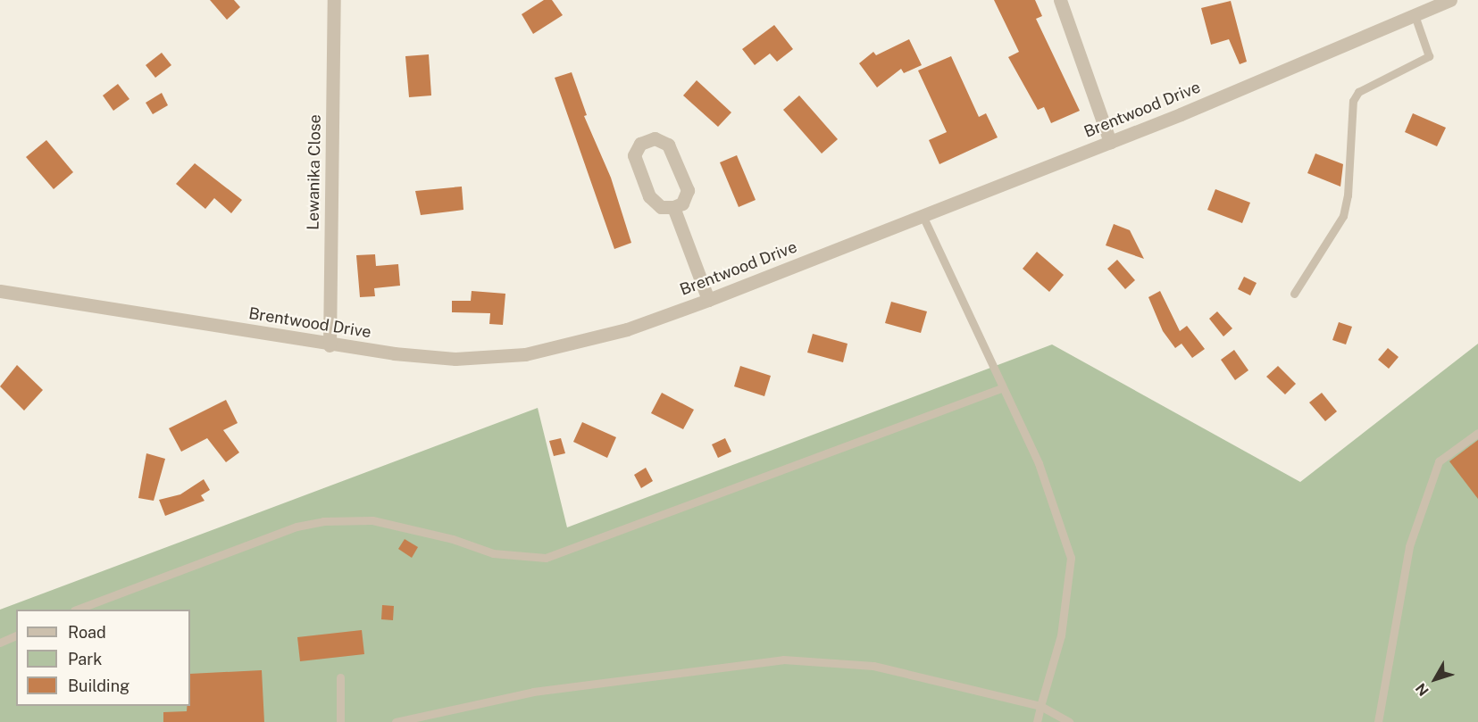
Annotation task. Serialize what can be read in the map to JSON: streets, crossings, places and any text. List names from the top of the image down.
{
  "streets": {
    "street": ["Brentwood Drive", "Lewanika Close"]
  },
  "crossings": [
    ["Brentwood Drive", "Lewanika Close"]
  ],
  "legend": ["Road", "Park", "Building"],
  "north": "bottom left"
}
